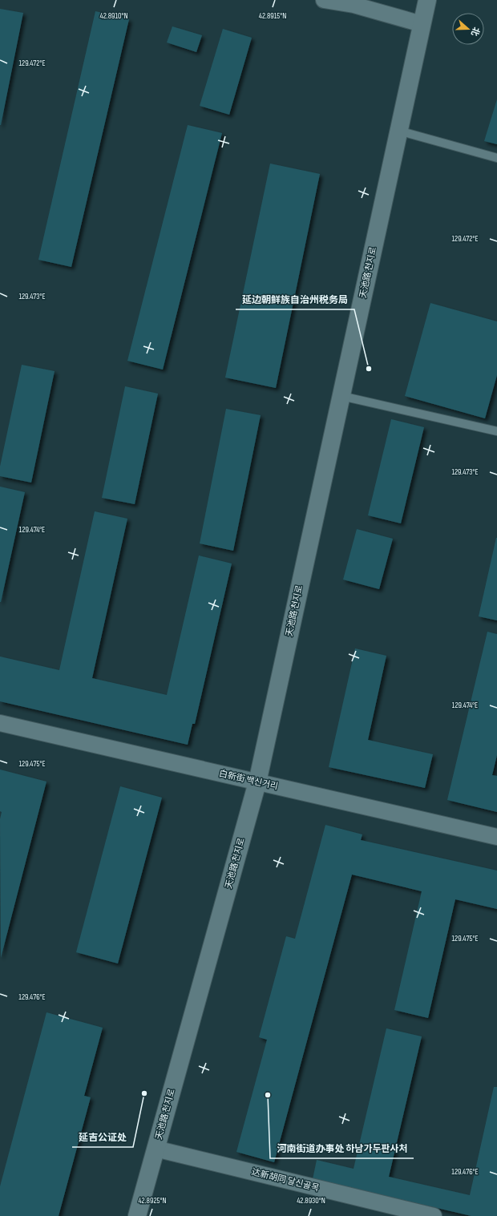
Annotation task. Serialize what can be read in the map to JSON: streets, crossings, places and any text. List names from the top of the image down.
{
  "streets": {
    "street": ["天池路 천지로", "白新街 백신거리", "达新胡同 달신골목"]
  },
  "crossings": [
    ["天池路 천지로", "白新街 백신거리"],
    ["天池路 천지로", "达新胡同 달신골목"]
  ],
  "places": ["延边朝鲜族自治州税务局", "延吉公证处", "河南街道办事处 하남가두판사처"],
  "north": "right",
  "coordinates": [
    "42.8910°N",
    "42.8915°N",
    "129.472°E",
    "129.473°E",
    "129.474°E",
    "129.475°E",
    "129.476°E",
    "42.8925°N",
    "42.8930°N"
  ]
}
